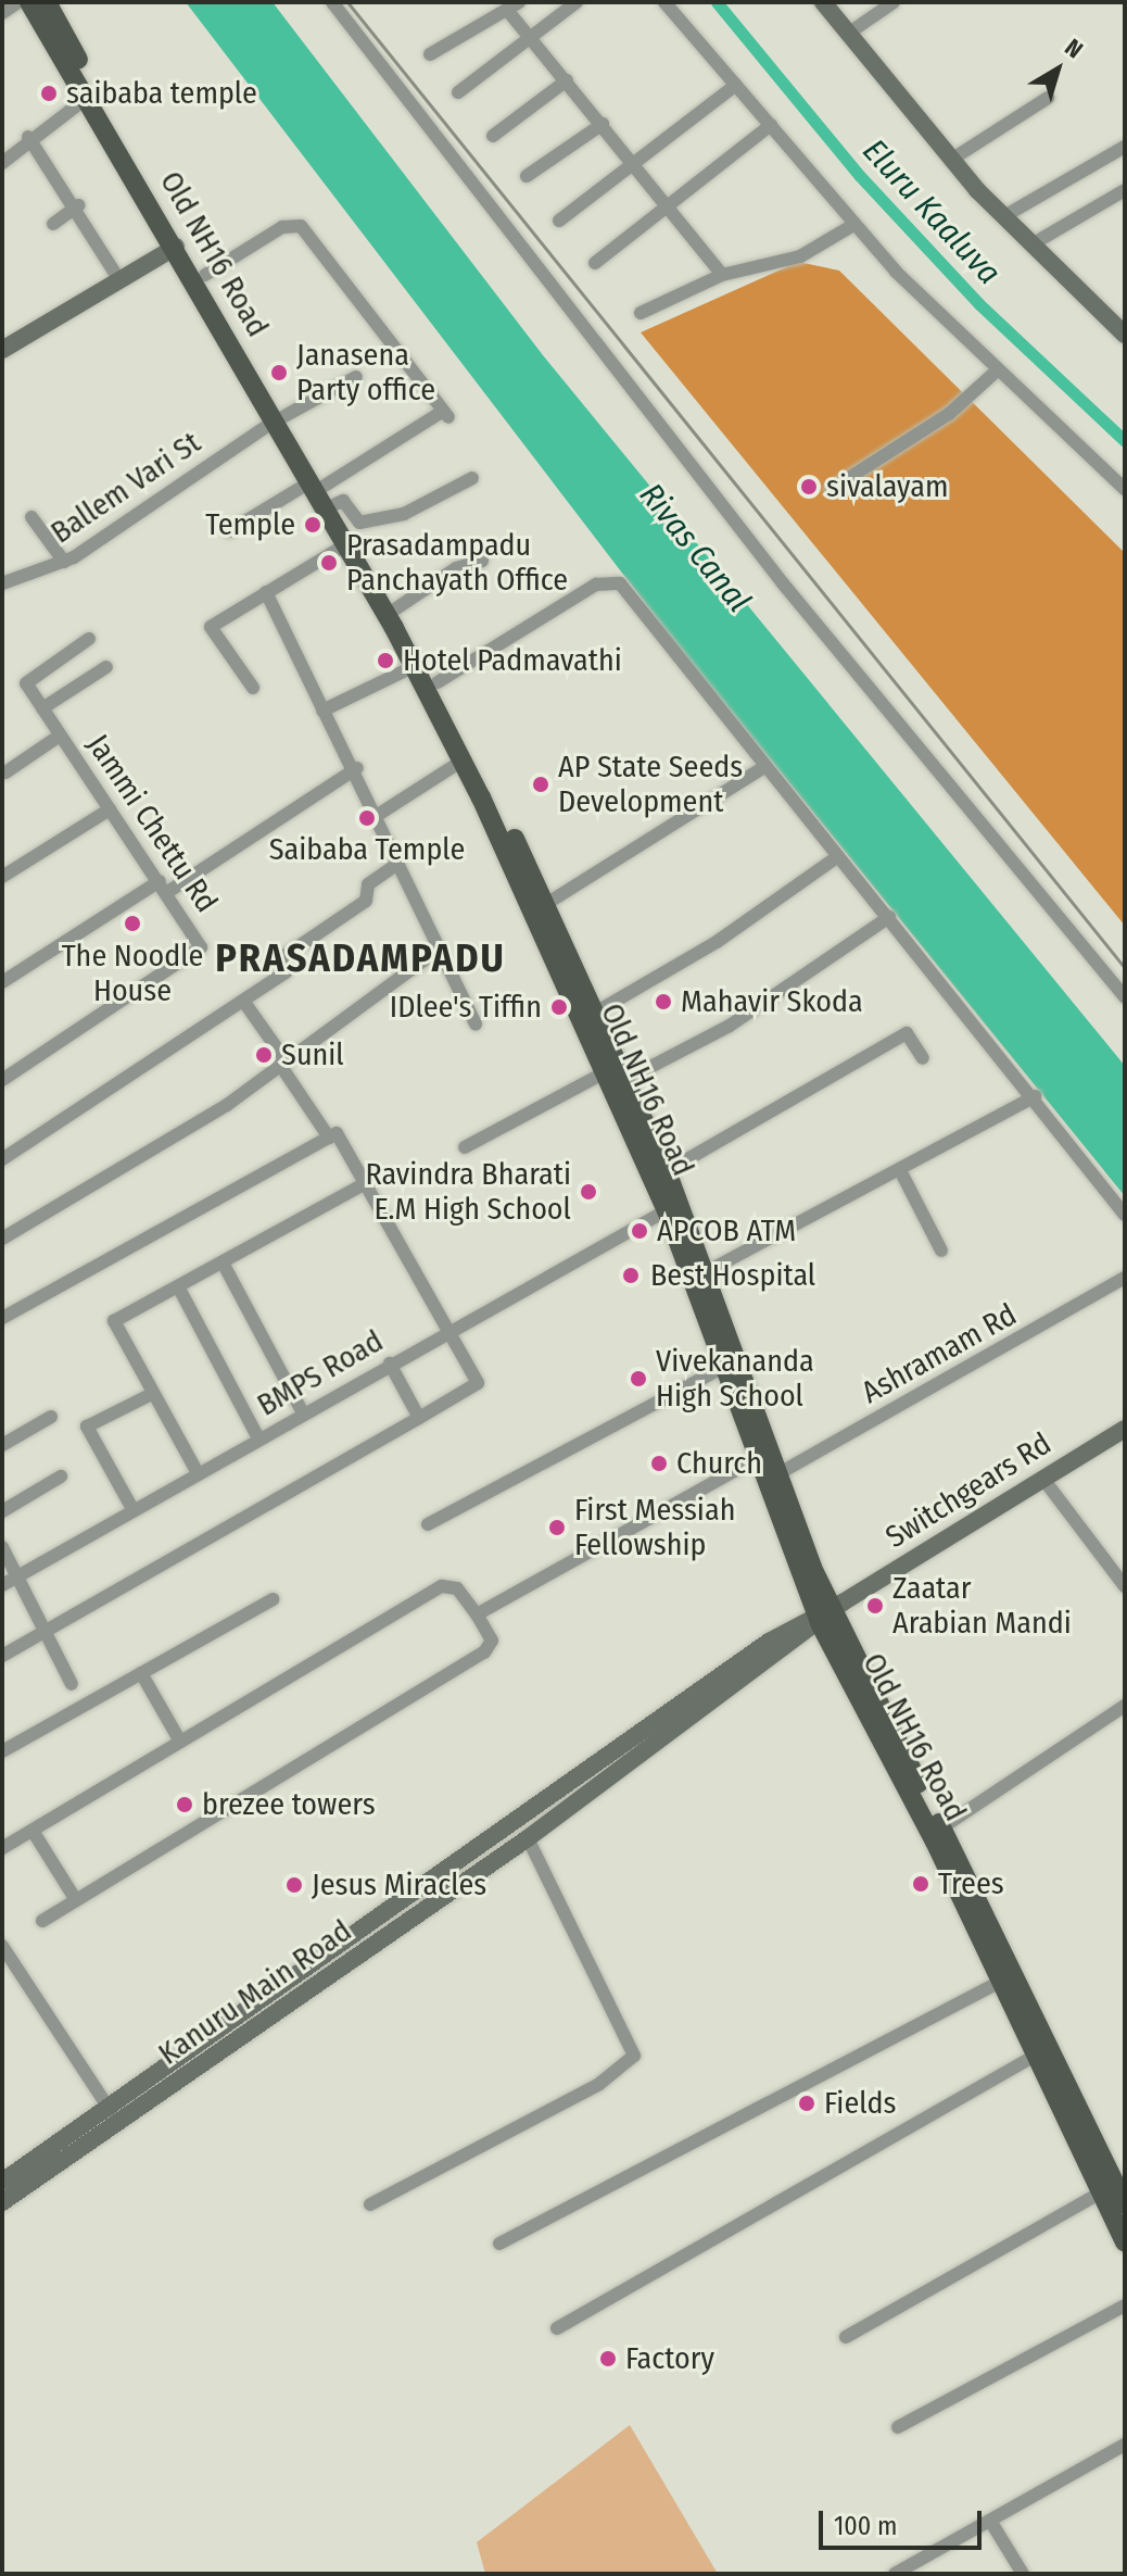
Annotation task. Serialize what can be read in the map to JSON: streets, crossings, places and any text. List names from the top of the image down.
{
  "streets": {
    "main road": ["Old NH16 Road", "Switchgears Rd", "Kanuru Main Road"],
    "street": [
      "Ballem Vari St",
      "Jammi Chettu Rd",
      "Ashramam Rd",
      "BMPS Road"
    ]
  },
  "crossings": [
    ["Old NH16 Road", "Ballem Vari St"],
    ["Old NH16 Road", "Ashramam Rd"],
    ["Old NH16 Road", "BMPS Road"],
    ["Old NH16 Road", "Switchgears Rd"],
    ["Old NH16 Road", "Kanuru Main Road"],
    ["Switchgears Rd", "Kanuru Main Road"]
  ],
  "districts": ["PRASADAMPADU"],
  "water": ["Eluru Kaaluva", "Rivas Canal"],
  "places": [
    "saibaba temple",
    "Janasena Party office",
    "sivalayam",
    "Temple",
    "Prasadampadu Panchayath Office",
    "Hotel Padmavathi",
    "AP State Seeds Development",
    "Saibaba Temple",
    "The Noodle House",
    "Mahavir Skoda",
    "IDlee's Tiffin",
    "Sunil",
    "Ravindra Bharati E.M High School",
    "APCOB ATM",
    "Best Hospital",
    "Vivekananda High School",
    "Church",
    "First Messiah Fellowship",
    "Zaatar Arabian Mandi",
    "brezee towers",
    "Trees",
    "Jesus Miracles",
    "Fields",
    "Factory"
  ],
  "scale_bar": "100 m",
  "north": "top right"
}
